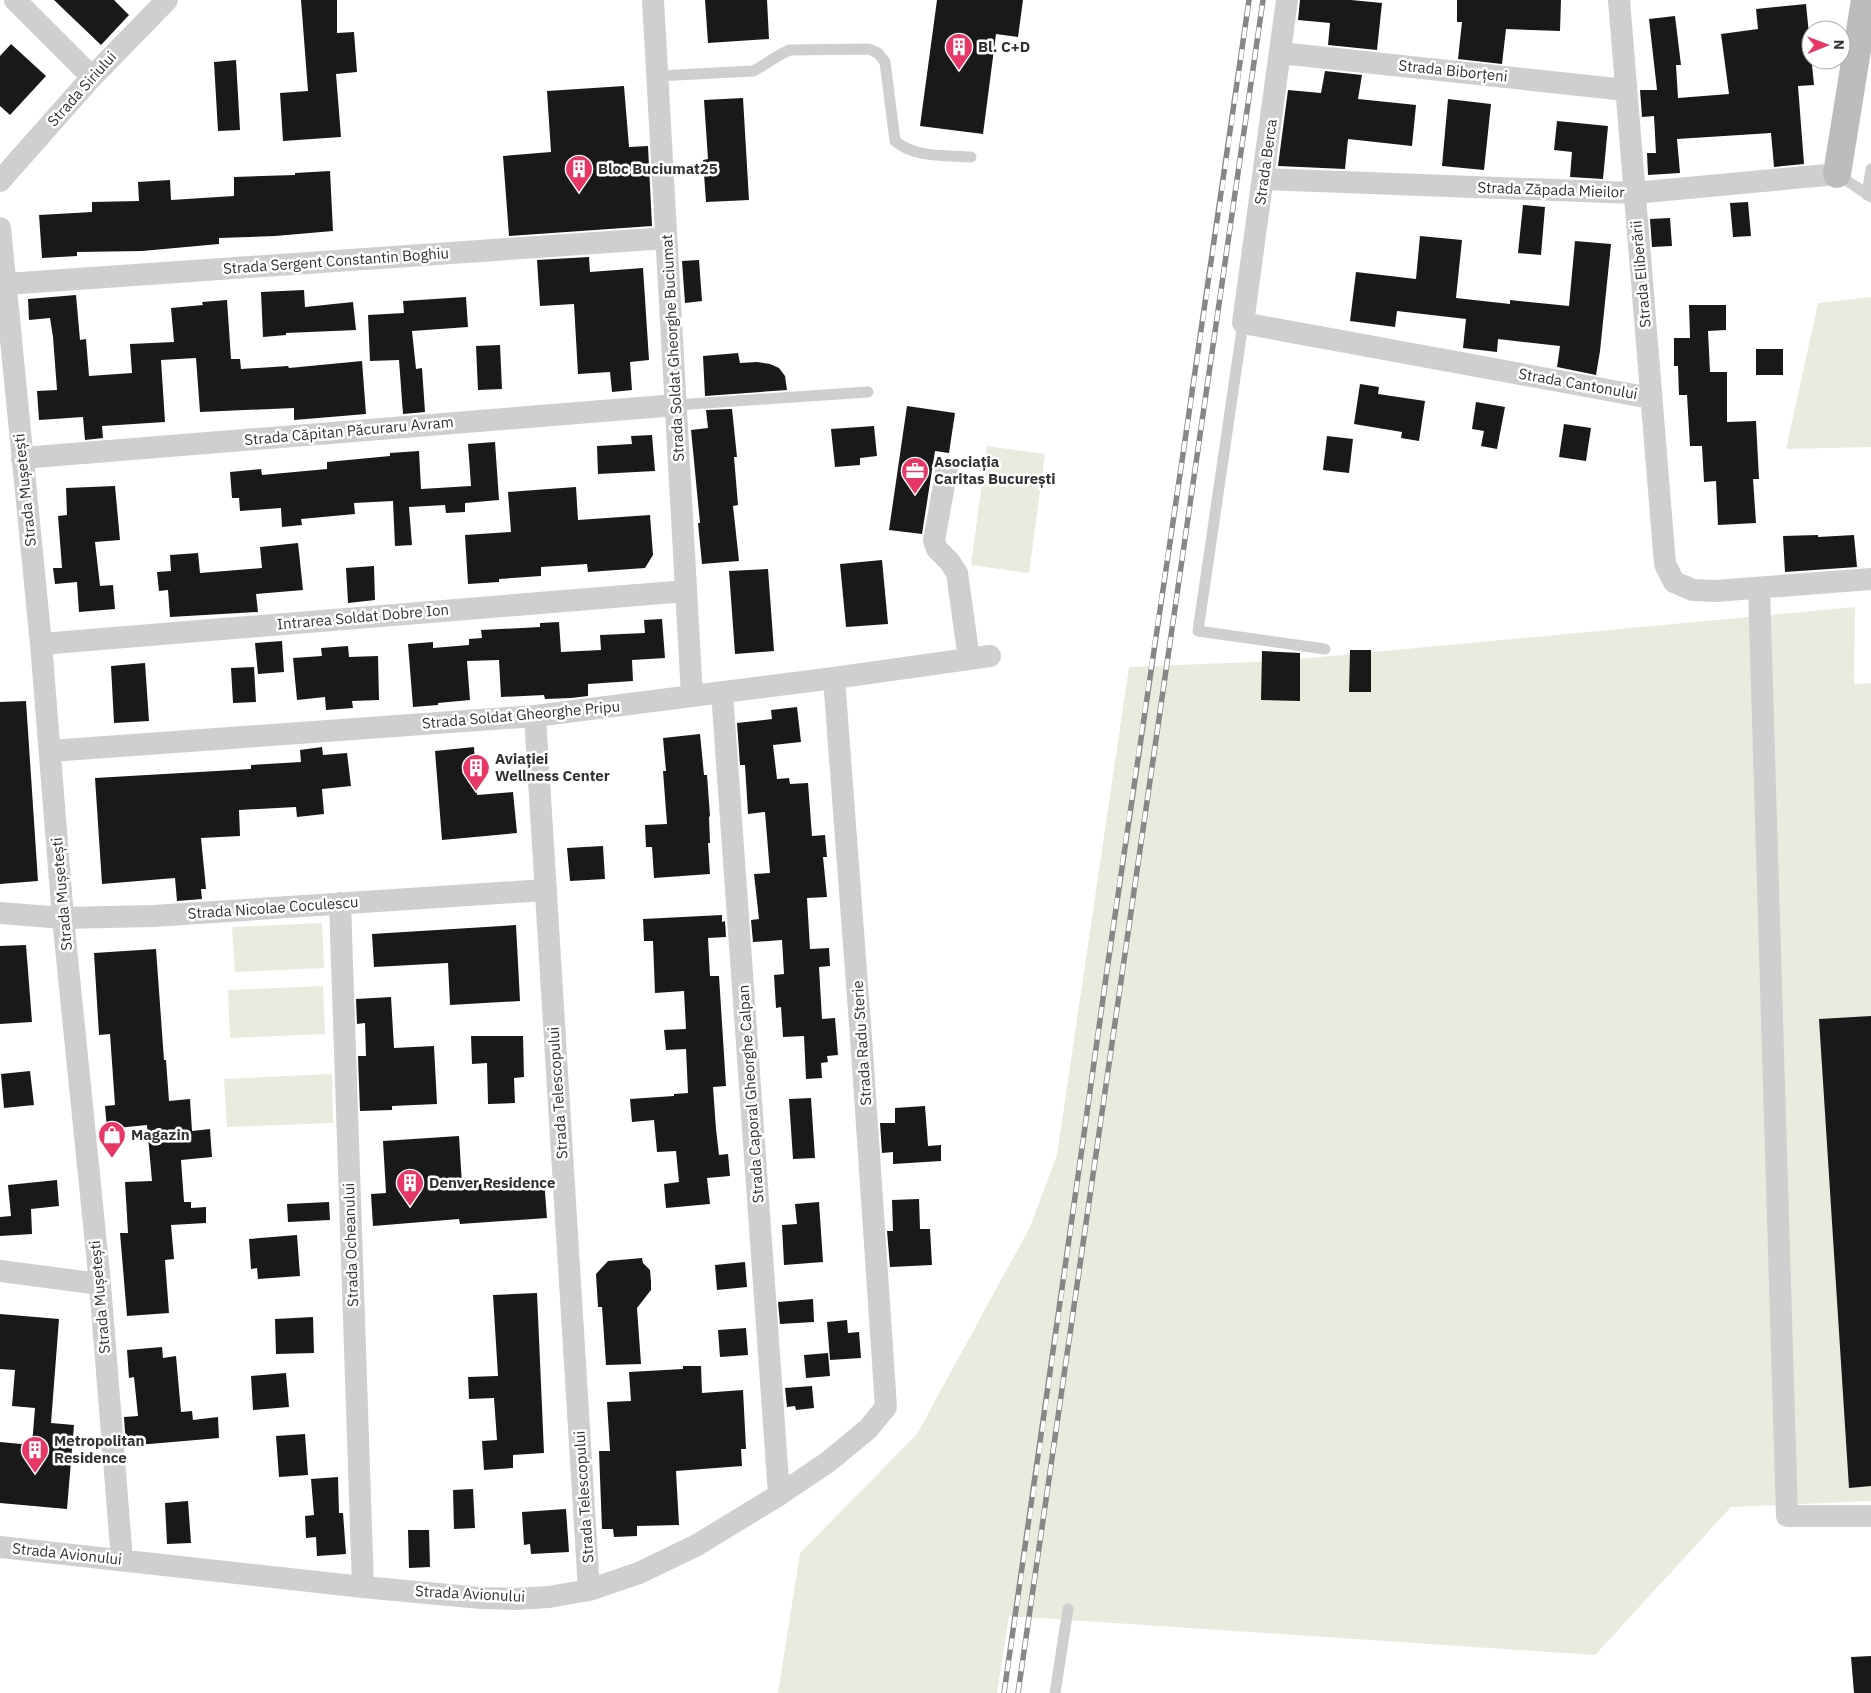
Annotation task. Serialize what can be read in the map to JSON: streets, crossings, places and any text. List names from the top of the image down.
{
  "streets": {
    "street": [
      "Strada Biborțeni",
      "Strada Siriului",
      "Strada Berca",
      "Strada Zăpada Mieilor",
      "Strada Sergent Constantin Boghiu",
      "Strada Eliberării",
      "Strada Soldat Gheorghe Buciumat",
      "Strada Cantonului",
      "Strada Căpitan Păcuraru Avram",
      "Strada Mușetești",
      "Intrarea Soldat Dobre Ion",
      "Strada Soldat Gheorghe Pripu",
      "Strada Nicolae Coculescu",
      "Strada Radu Sterie",
      "Strada Telescopului",
      "Strada Caporal Gheorghe Calpan",
      "Strada Ocheanului",
      "Strada Avionului"
    ]
  },
  "crossings": [
    ["Strada Biborțeni", "Strada Berca"],
    ["Strada Biborțeni", "Strada Eliberării"],
    ["Strada Berca", "Strada Zăpada Mieilor"],
    ["Strada Berca", "Strada Cantonului"],
    ["Strada Zăpada Mieilor", "Strada Eliberării"],
    ["Strada Sergent Constantin Boghiu", "Strada Soldat Gheorghe Buciumat"],
    ["Strada Sergent Constantin Boghiu", "Strada Mușetești"],
    ["Strada Eliberării", "Strada Cantonului"],
    ["Strada Soldat Gheorghe Buciumat", "Strada Căpitan Păcuraru Avram"],
    ["Strada Soldat Gheorghe Buciumat", "Intrarea Soldat Dobre Ion"],
    ["Strada Soldat Gheorghe Buciumat", "Strada Soldat Gheorghe Pripu"],
    ["Strada Căpitan Păcuraru Avram", "Strada Mușetești"],
    ["Strada Mușetești", "Intrarea Soldat Dobre Ion"],
    ["Strada Mușetești", "Strada Soldat Gheorghe Pripu"],
    ["Strada Mușetești", "Strada Nicolae Coculescu"],
    ["Strada Mușetești", "Strada Avionului"],
    ["Strada Soldat Gheorghe Pripu", "Strada Radu Sterie"],
    ["Strada Soldat Gheorghe Pripu", "Strada Telescopului"],
    ["Strada Soldat Gheorghe Pripu", "Strada Caporal Gheorghe Calpan"],
    ["Strada Nicolae Coculescu", "Strada Telescopului"],
    ["Strada Nicolae Coculescu", "Strada Ocheanului"],
    ["Strada Radu Sterie", "Strada Avionului"],
    ["Strada Telescopului", "Strada Avionului"],
    ["Strada Caporal Gheorghe Calpan", "Strada Avionului"],
    ["Strada Ocheanului", "Strada Avionului"]
  ],
  "places": {
    "building": [
      "Bl. C+D",
      "Bloc Buciumat25",
      "Aviației Wellness Center",
      "Denver Residence",
      "Metropolitan Residence"
    ],
    "office": ["Asociația Caritas București"],
    "shop": ["Magazin"]
  },
  "north": "right"
}
